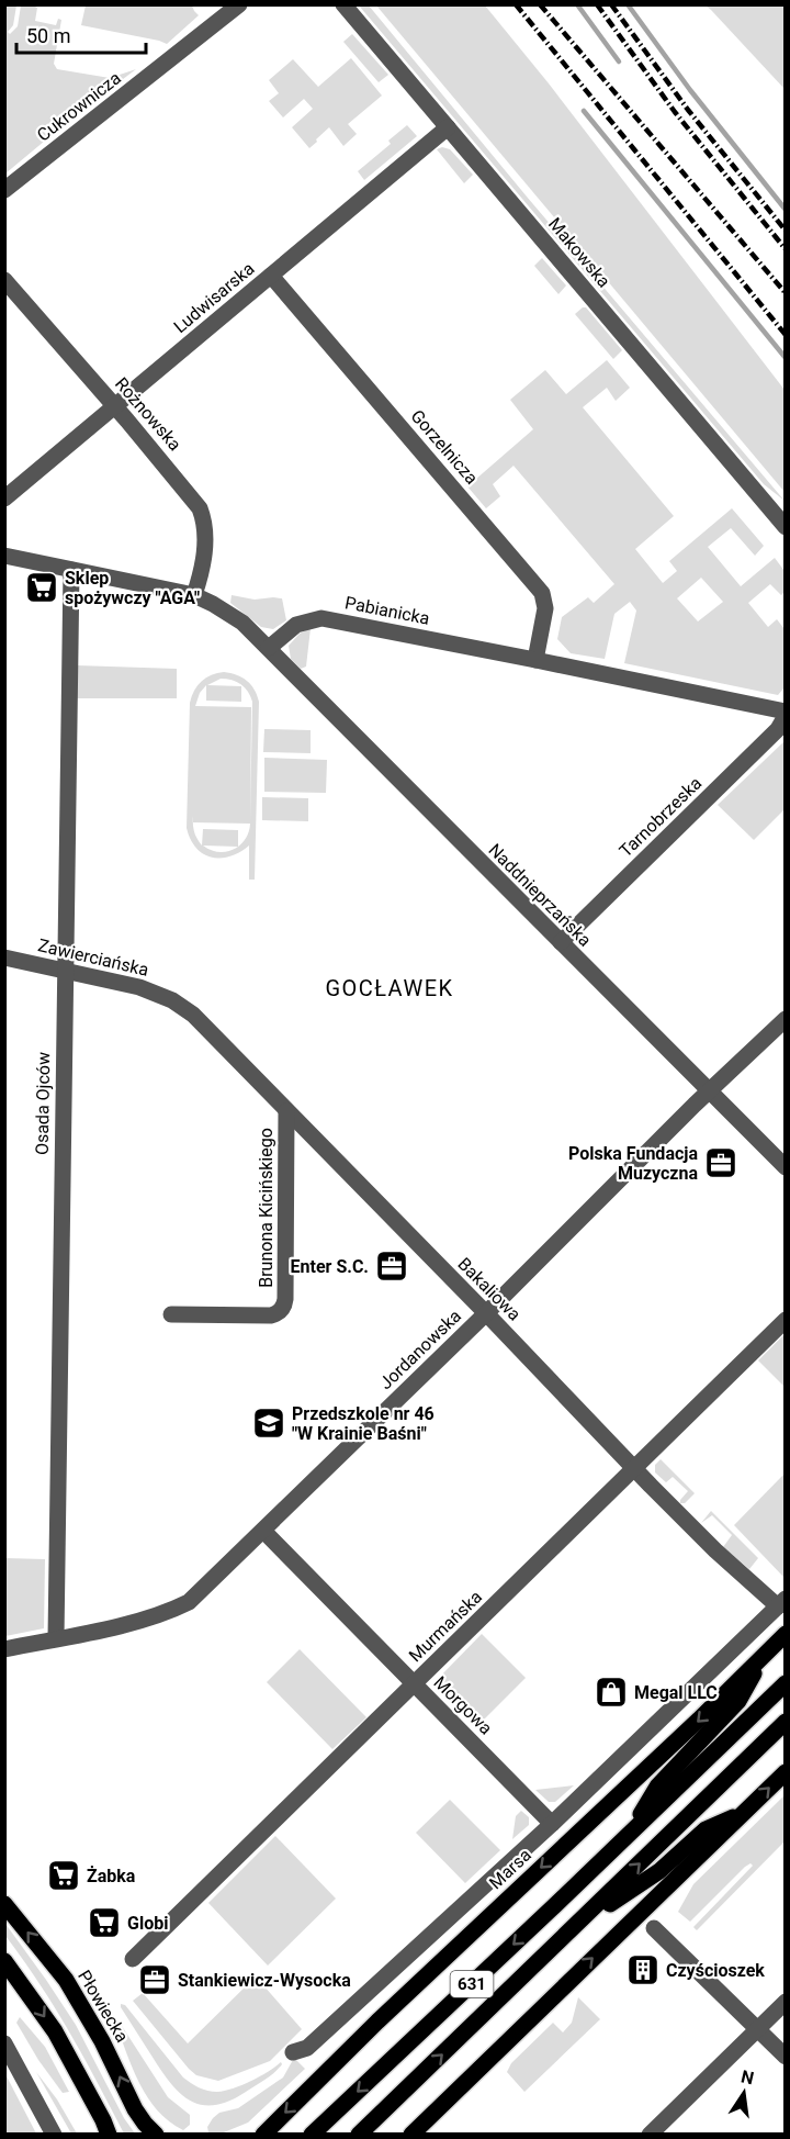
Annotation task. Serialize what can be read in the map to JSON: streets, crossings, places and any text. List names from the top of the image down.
{
  "streets": {
    "main road": ["Marsa", "631", "Płowiecka"],
    "street": [
      "Cukrownicza",
      "Makowska",
      "Ludwisarska",
      "Rożnowska",
      "Gorzelnicza",
      "Pabianicka",
      "Tarnobrzeska",
      "Naddnieprzańska",
      "Zawierciańska",
      "Osada Ojców",
      "Brunona Kicińskiego",
      "Bakaliowa",
      "Jordanowska",
      "Murmańska",
      "Morgowa"
    ]
  },
  "crossings": [
    ["Makowska", "Ludwisarska"],
    ["Ludwisarska", "Rożnowska"],
    ["Ludwisarska", "Gorzelnicza"],
    ["Gorzelnicza", "Pabianicka"],
    ["Pabianicka", "Tarnobrzeska"],
    ["Pabianicka", "Naddnieprzańska"],
    ["Tarnobrzeska", "Naddnieprzańska"],
    ["Naddnieprzańska", "Jordanowska"],
    ["Zawierciańska", "Osada Ojców"],
    ["Zawierciańska", "Bakaliowa"],
    ["Osada Ojców", "Jordanowska"],
    ["Brunona Kicińskiego", "Bakaliowa"],
    ["Bakaliowa", "Jordanowska"],
    ["Bakaliowa", "Murmańska"],
    ["Jordanowska", "Morgowa"],
    ["Murmańska", "Morgowa"]
  ],
  "districts": ["GOCŁAWEK"],
  "places": {
    "supermarket": ["Sklep spożywczy \"AGA\"", "Żabka", "Globi"],
    "office": ["Polska Fundacja Muzyczna", "Enter S.C.", "Stankiewicz-Wysocka"],
    "school or university": ["Przedszkole nr 46 \"W Krainie Baśni\""],
    "shop": ["Megal LLC"],
    "building": ["Czyścioszek"]
  },
  "scale_bar": "50 m",
  "north": "top"
}
